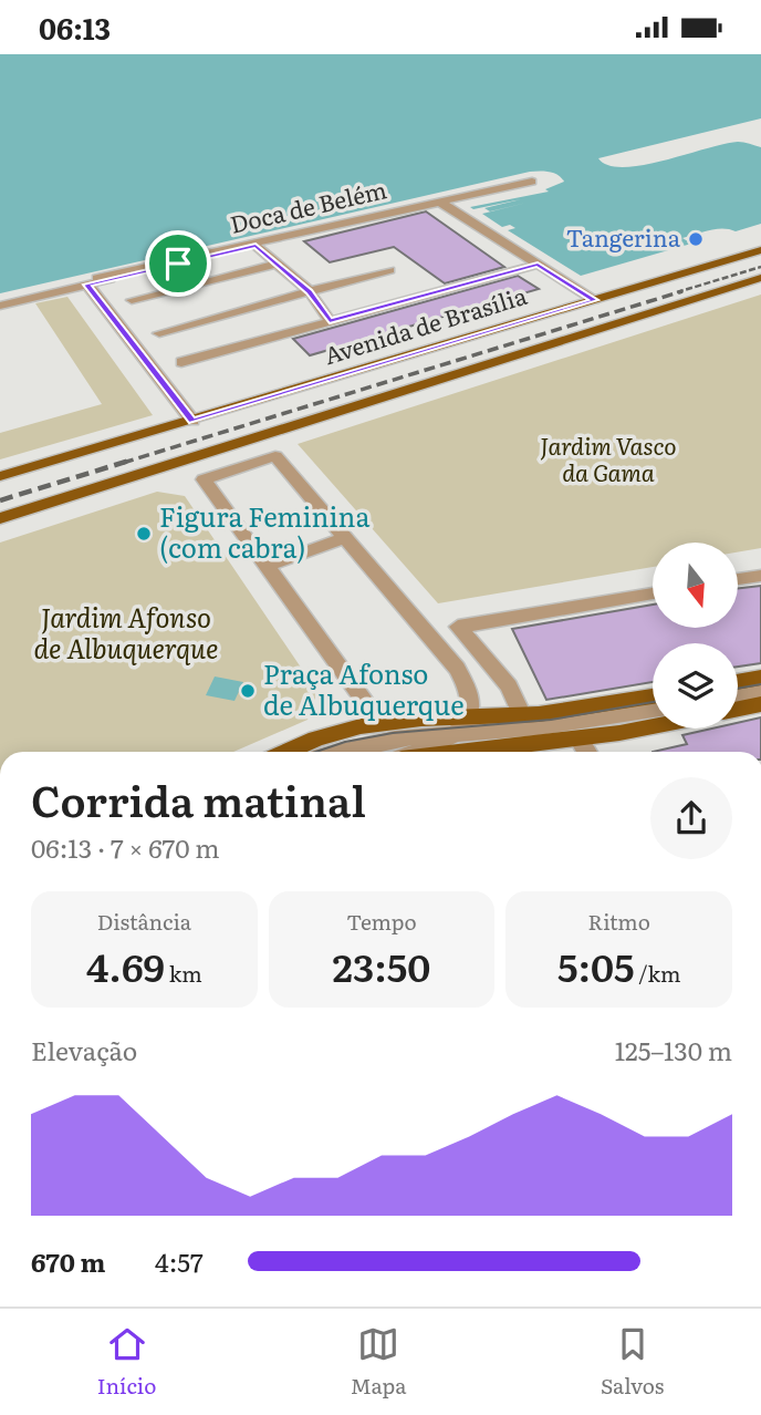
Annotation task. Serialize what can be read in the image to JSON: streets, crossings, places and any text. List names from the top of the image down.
{
  "streets": {
    "main road": ["Avenida de Brasília"],
    "street": ["Doca de Belém"]
  },
  "parks": ["Jardim Vasco da Gama", "Jardim Afonso de Albuquerque"],
  "places": ["Tangerina", "Figura Feminina (com cabra)", "Praça Afonso de Albuquerque"],
  "north": "bottom",
  "page": {
    "status": "06:13",
    "heading": ["Corrida matinal", "06:13 · 7 × 670 m"],
    "stats": [
      ["Distância", "4.69 km"],
      ["Tempo", "23:50"],
      ["Ritmo", "5:05 /km"]
    ],
    "chart": ["Elevação", "125–130 m"],
    "list": [
      {
        "name": "670 m",
        "note": "4:57"
      }
    ],
    "tabs": ["Início", "Mapa", "Salvos"]
  }
}
